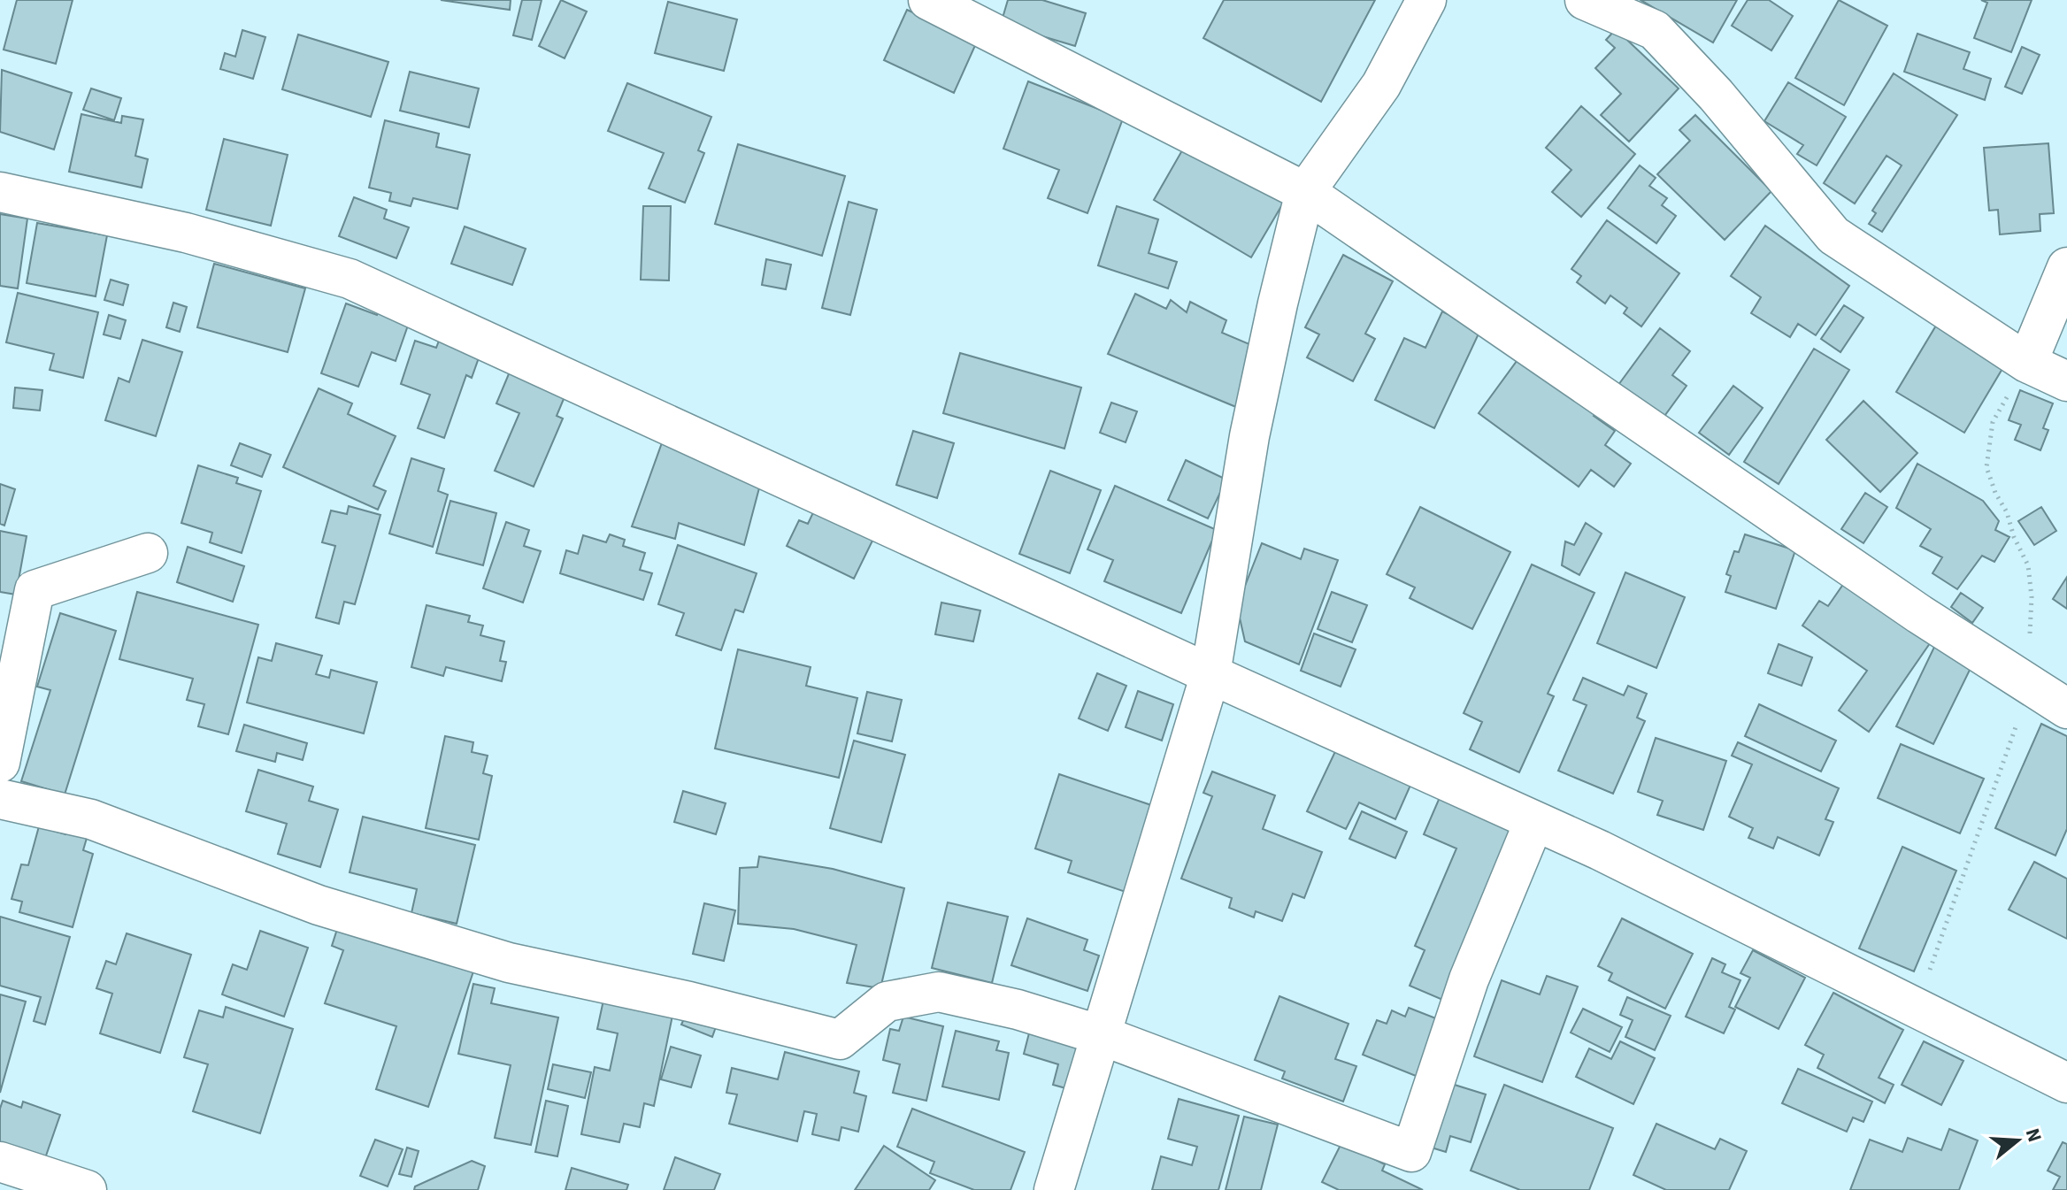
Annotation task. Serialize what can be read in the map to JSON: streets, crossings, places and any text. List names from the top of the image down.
{
  "north": "right"
}
